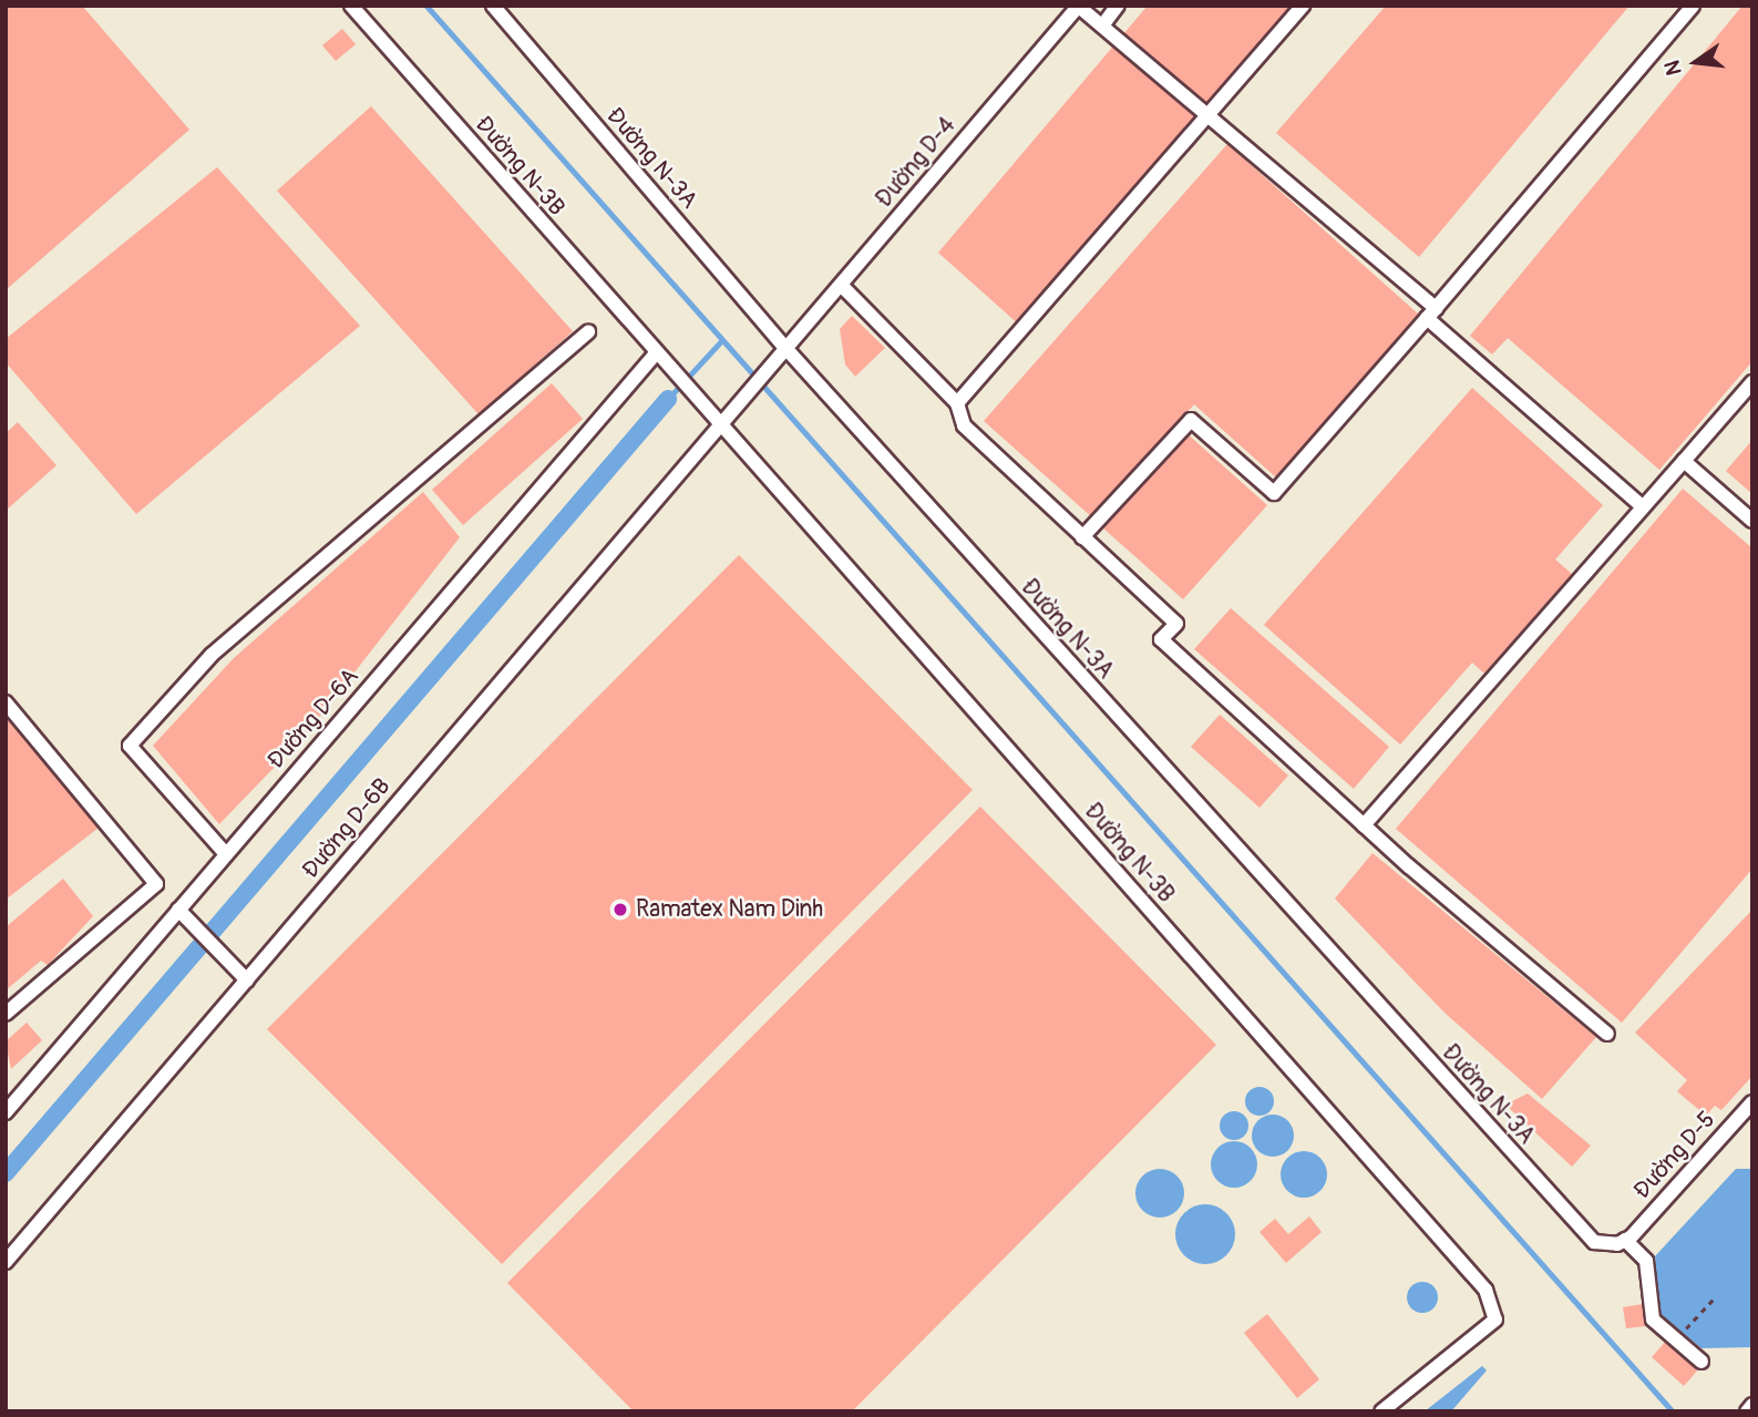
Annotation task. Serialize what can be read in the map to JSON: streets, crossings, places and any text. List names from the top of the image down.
{
  "streets": {
    "street": [
      "Đường N-3A",
      "Đường D-4",
      "Đường N-3B",
      "Đường D-6A",
      "Đường D-6B",
      "Đường D-5"
    ]
  },
  "crossings": [
    ["Đường N-3A", "Đường D-4"],
    ["Đường N-3A", "Đường D-5"],
    ["Đường D-4", "Đường D-6B"],
    ["Đường N-3B", "Đường D-6A"],
    ["Đường N-3B", "Đường D-6B"]
  ],
  "places": ["Ramatex Nam Dinh"],
  "north": "left"
}
